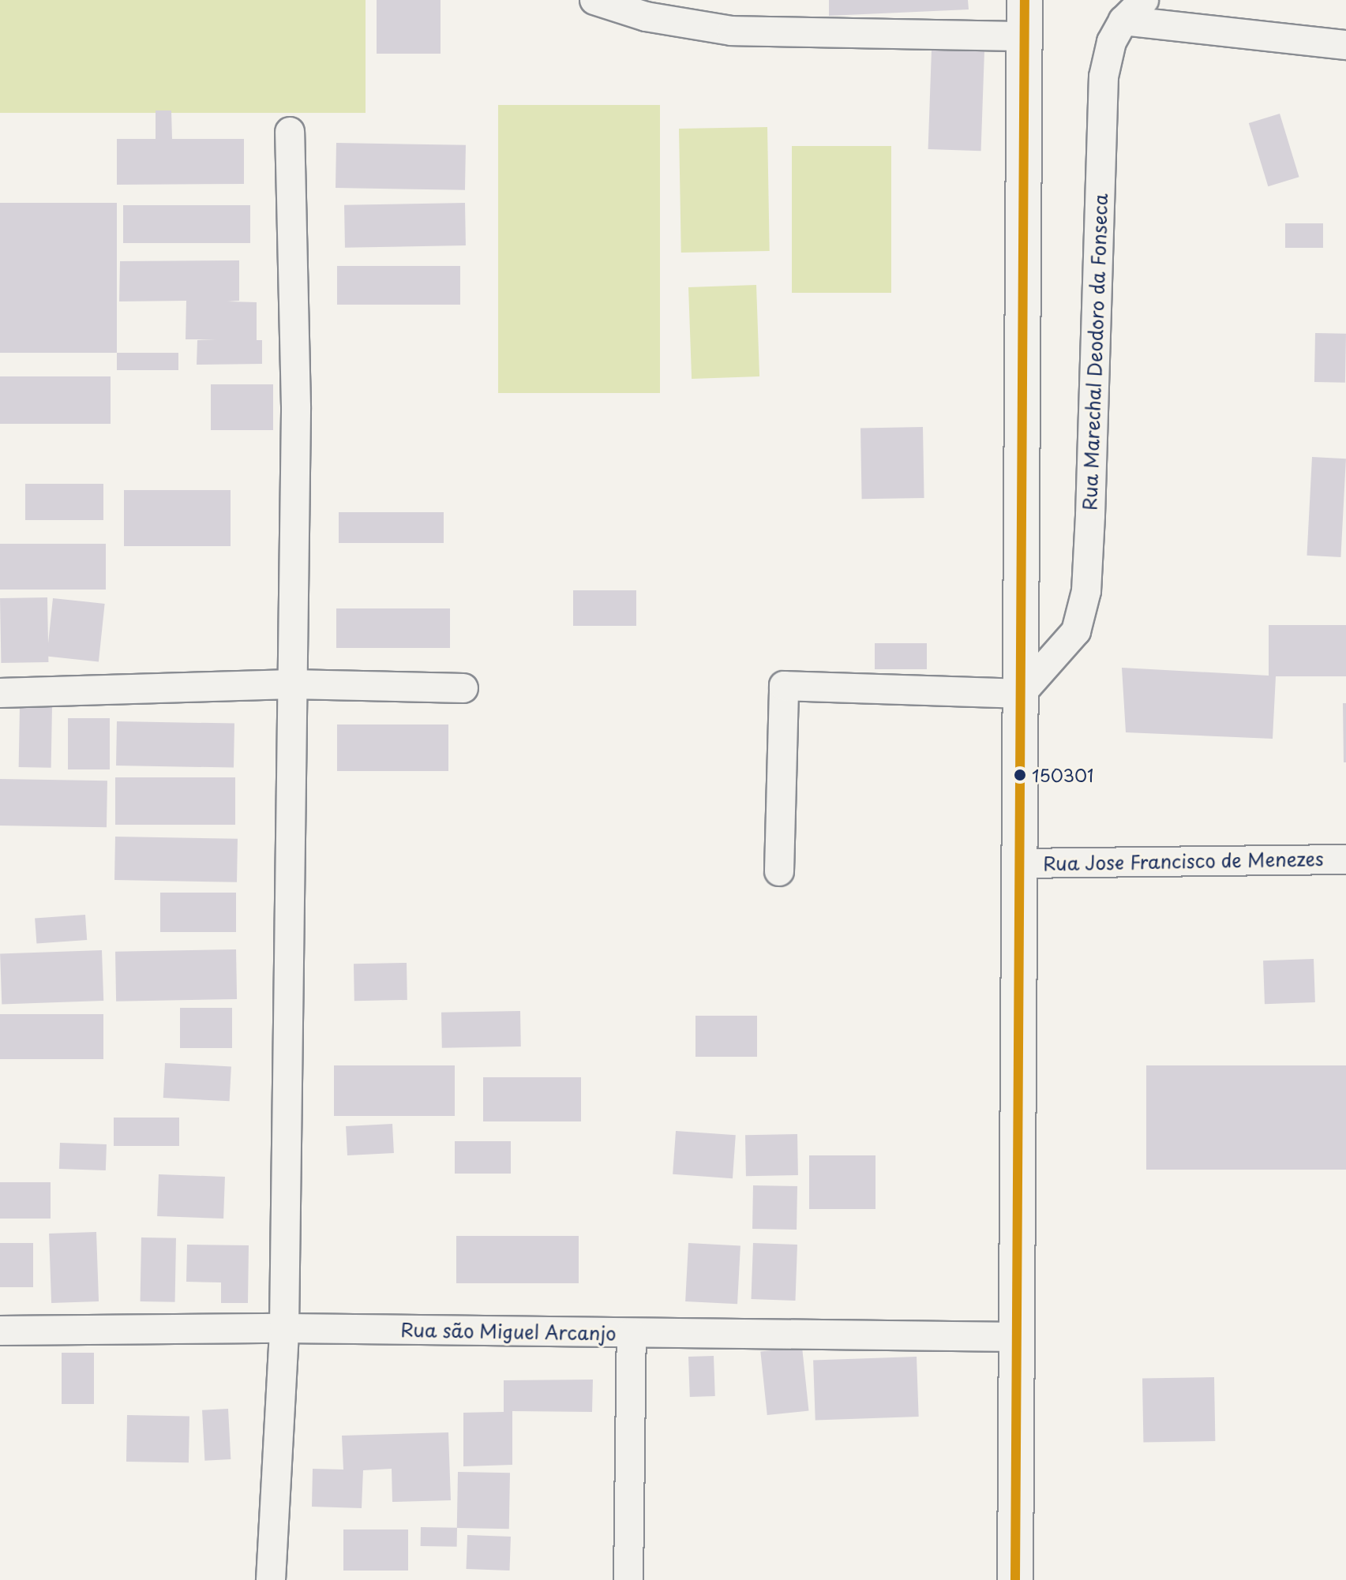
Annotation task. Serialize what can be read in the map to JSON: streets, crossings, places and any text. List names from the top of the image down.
{
  "streets": {
    "street": ["Rua Marechal Deodoro da Fonseca", "Rua Jose Francisco de Menezes", "Rua são Miguel Arcanjo"]
  },
  "places": ["150301"]
}
